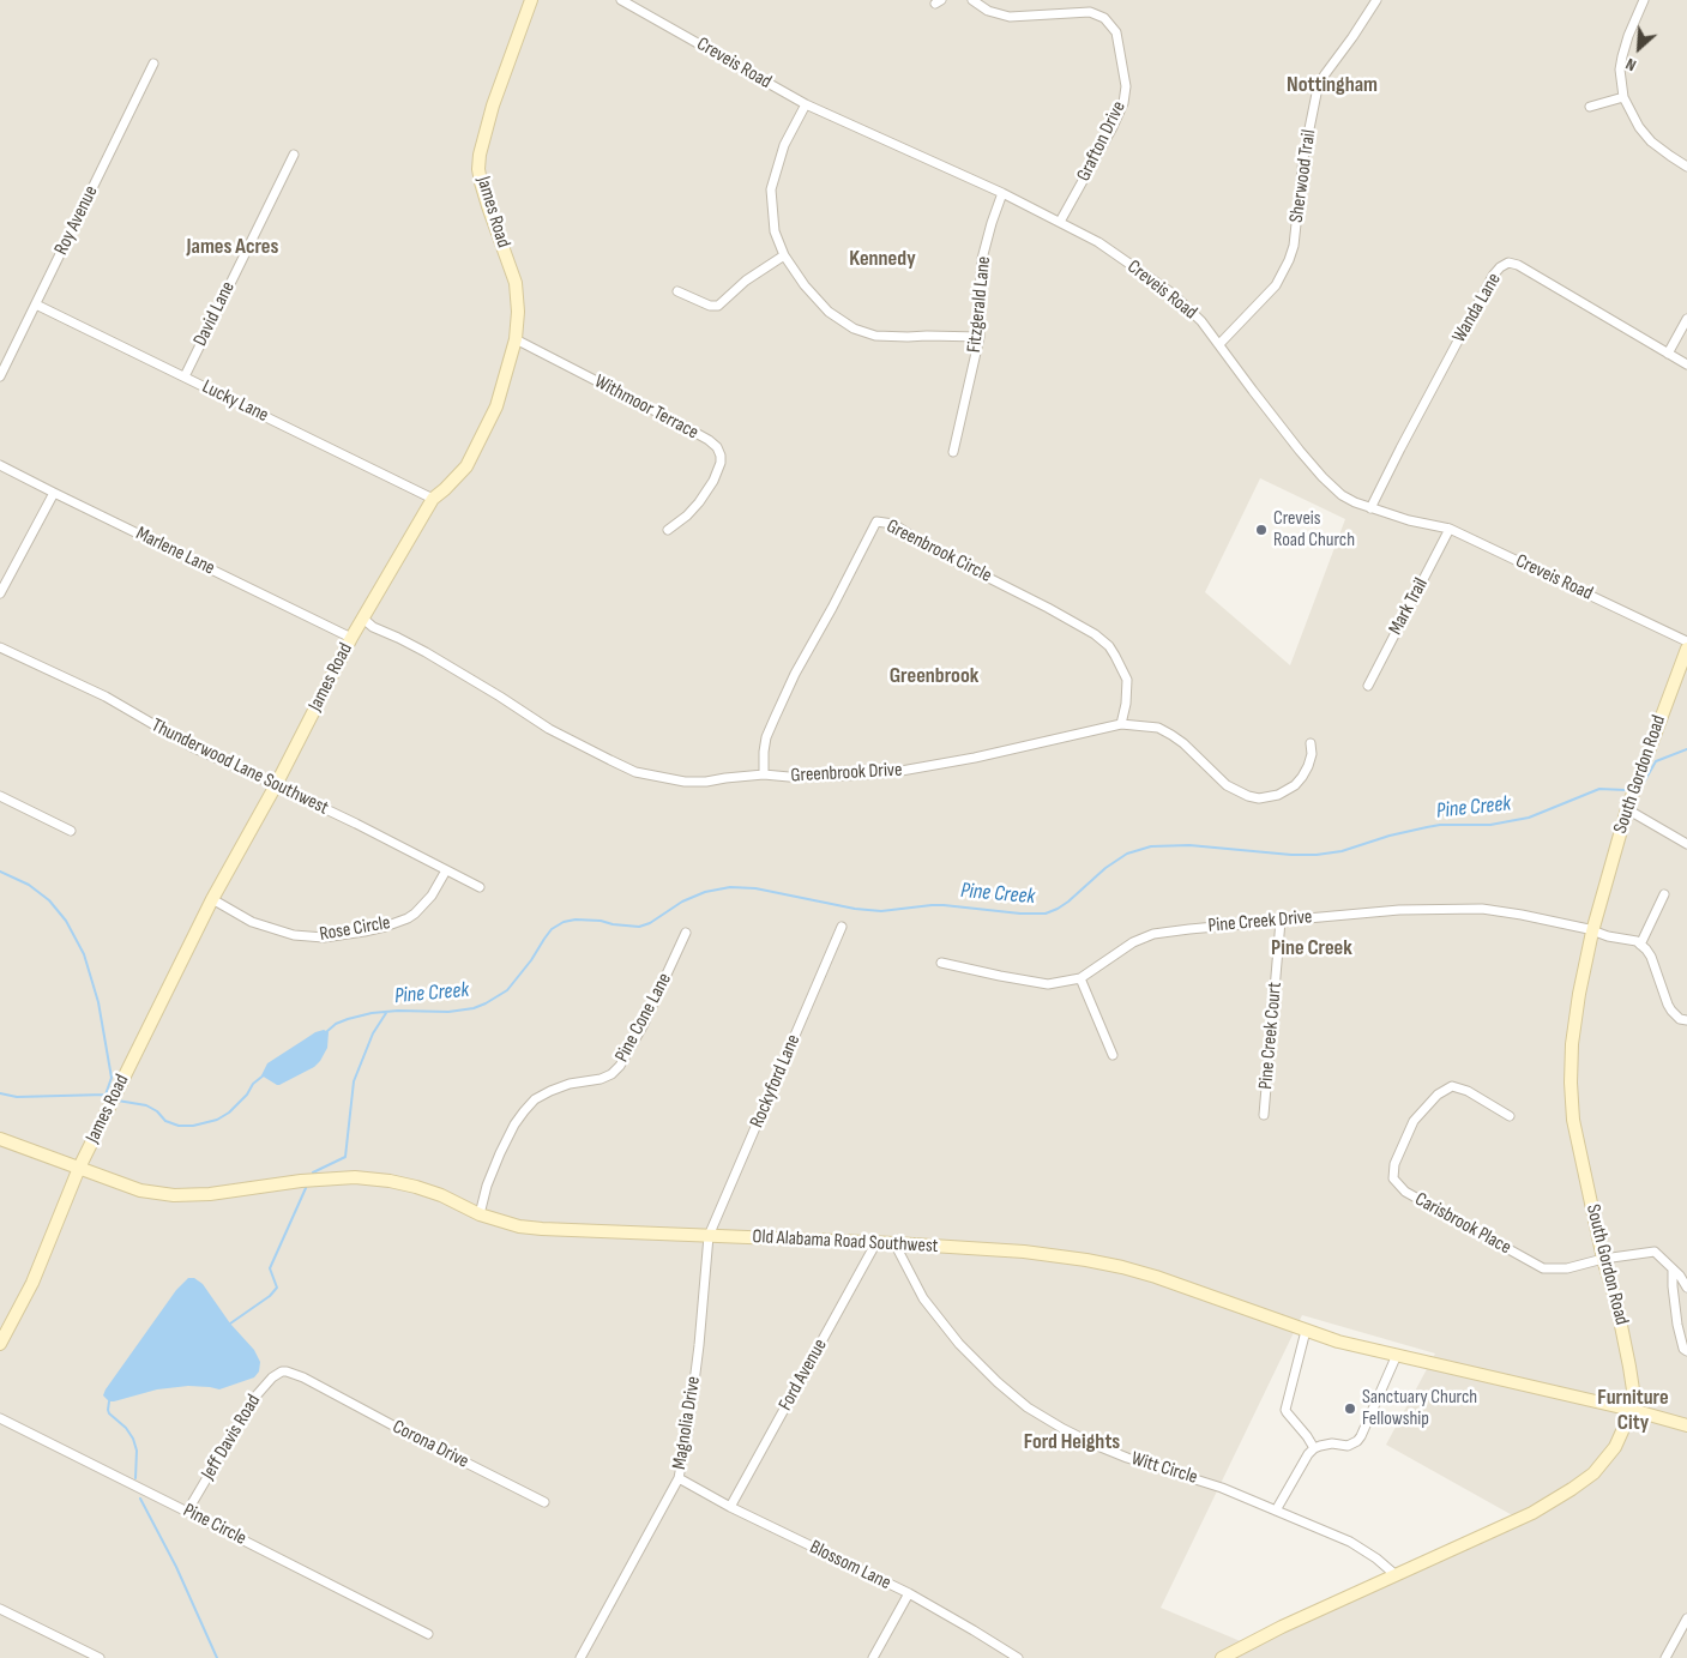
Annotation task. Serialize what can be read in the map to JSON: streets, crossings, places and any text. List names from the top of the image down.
{
  "streets": {
    "street": [
      "Creveis Road",
      "Grafton Drive",
      "Sherwood Trail",
      "James Road",
      "Roy Avenue",
      "Fitzgerald Lane",
      "Wanda Lane",
      "David Lane",
      "Lucky Lane",
      "Withmoor Terrace",
      "Marlene Lane",
      "Greenbrook Circle",
      "Mark Trail",
      "Thunderwood Lane Southwest",
      "Greenbrook Drive",
      "South Gordon Road",
      "Pine Creek Drive",
      "Rose Circle",
      "Pine Cone Lane",
      "Pine Creek Court",
      "Rockyford Lane",
      "Carisbrook Place",
      "Old Alabama Road Southwest",
      "Ford Avenue",
      "Magnolia Drive",
      "Jeff Davis Road",
      "Corona Drive",
      "Witt Circle",
      "Pine Circle",
      "Blossom Lane"
    ]
  },
  "crossings": [
    ["Creveis Road", "Grafton Drive"],
    ["Creveis Road", "Sherwood Trail"],
    ["Creveis Road", "Fitzgerald Lane"],
    ["Creveis Road", "Wanda Lane"],
    ["Creveis Road", "Mark Trail"],
    ["James Road", "Lucky Lane"],
    ["James Road", "Withmoor Terrace"],
    ["James Road", "Marlene Lane"],
    ["James Road", "Thunderwood Lane Southwest"],
    ["James Road", "Greenbrook Drive"],
    ["James Road", "Rose Circle"],
    ["James Road", "Old Alabama Road Southwest"],
    ["Roy Avenue", "Lucky Lane"],
    ["David Lane", "Lucky Lane"],
    ["Greenbrook Circle", "Greenbrook Drive"],
    ["Thunderwood Lane Southwest", "Rose Circle"],
    ["South Gordon Road", "Pine Creek Drive"],
    ["South Gordon Road", "Carisbrook Place"],
    ["South Gordon Road", "Old Alabama Road Southwest"],
    ["South Gordon Road", "Witt Circle"],
    ["Pine Creek Drive", "Pine Creek Court"],
    ["Pine Cone Lane", "Old Alabama Road Southwest"],
    ["Rockyford Lane", "Old Alabama Road Southwest"],
    ["Rockyford Lane", "Magnolia Drive"],
    ["Old Alabama Road Southwest", "Ford Avenue"],
    ["Old Alabama Road Southwest", "Magnolia Drive"],
    ["Old Alabama Road Southwest", "Witt Circle"],
    ["Ford Avenue", "Blossom Lane"],
    ["Magnolia Drive", "Blossom Lane"],
    ["Jeff Davis Road", "Corona Drive"],
    ["Jeff Davis Road", "Pine Circle"]
  ],
  "districts": [
    "Nottingham",
    "James Acres",
    "Kennedy",
    "Greenbrook",
    "Pine Creek",
    "Furniture City",
    "Ford Heights"
  ],
  "water": ["Pine Creek"],
  "places": ["Creveis Road Church", "Sanctuary Church Fellowship"],
  "north": "bottom left"
}
